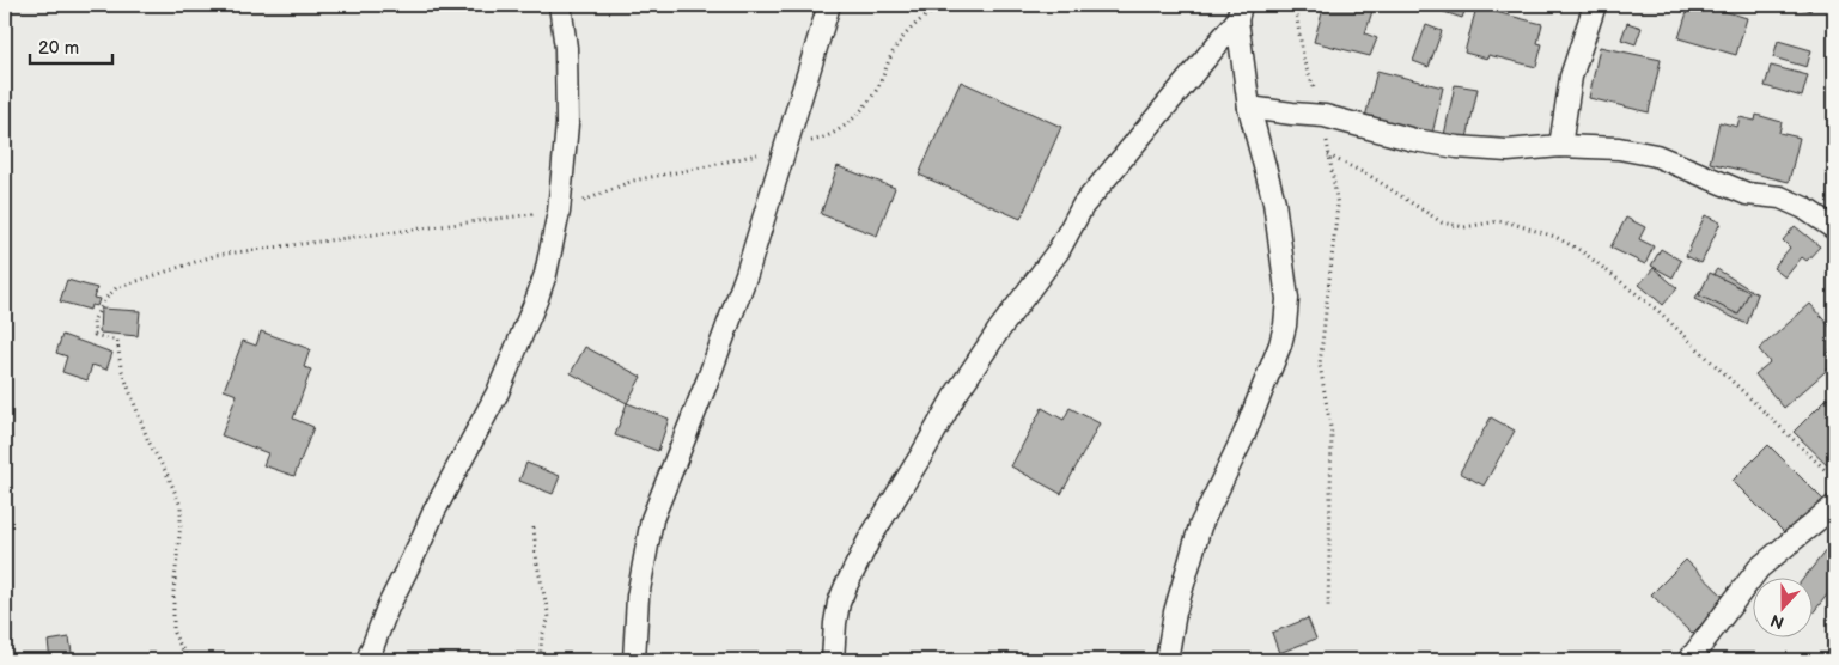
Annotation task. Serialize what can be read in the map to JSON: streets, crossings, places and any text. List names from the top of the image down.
{
  "scale_bar": "20 m",
  "north": "bottom"
}
